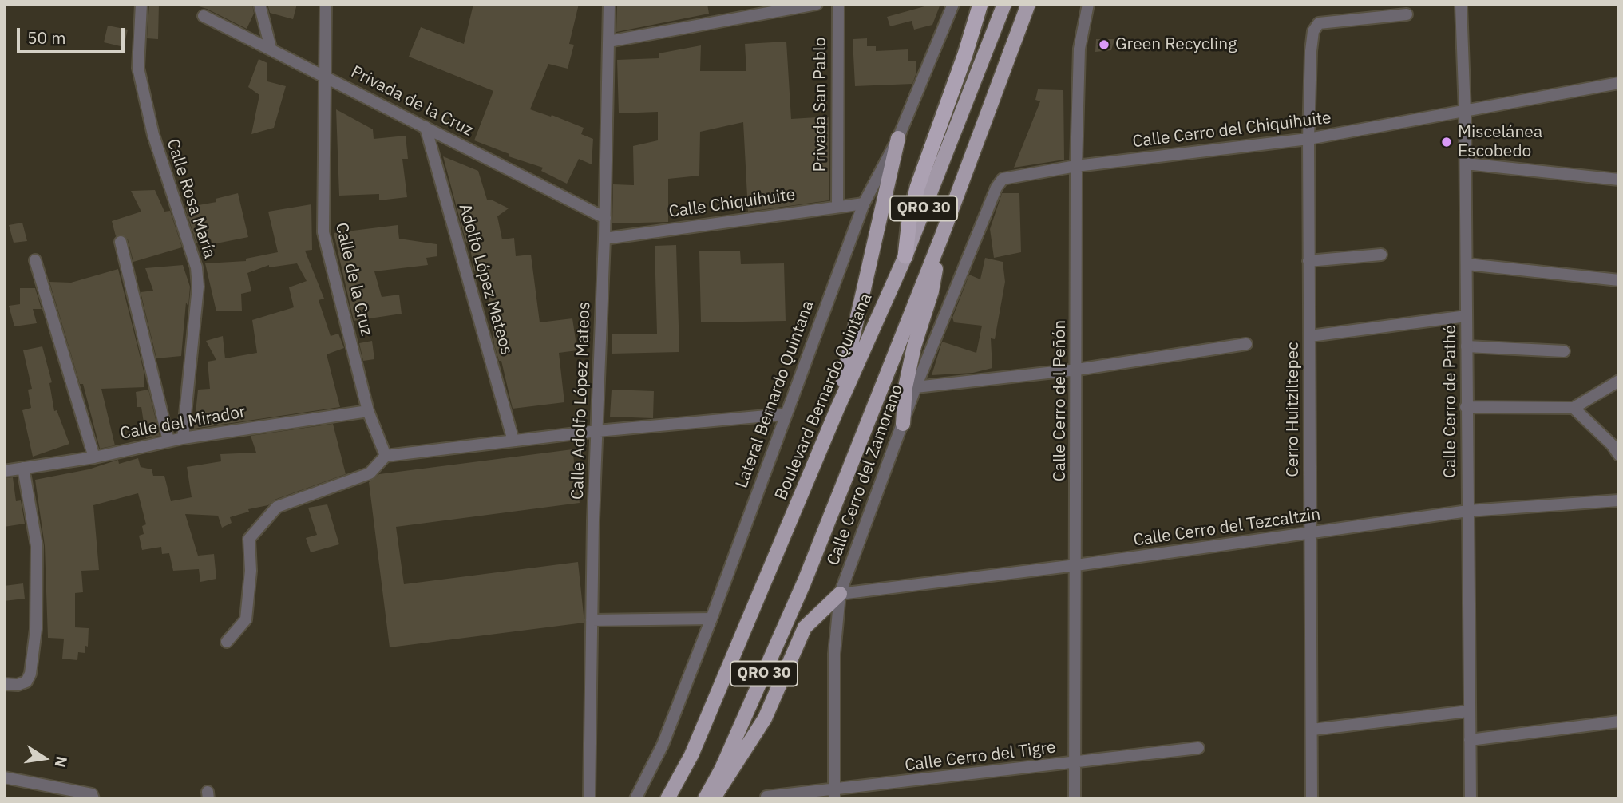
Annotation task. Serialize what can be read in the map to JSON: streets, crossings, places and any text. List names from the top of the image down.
{
  "streets": {
    "main road": ["QRO 30", "Boulevard Bernardo Quintana"],
    "street": [
      "Privada de la Cruz",
      "Privada San Pablo",
      "Calle Cerro del Chiquihuite",
      "Calle Rosa María",
      "Calle Chiquihuite",
      "Calle de la Cruz",
      "Adolfo López Mateos",
      "Lateral Bernardo Quintana",
      "Calle Adolfo López Mateos",
      "Calle Cerro del Peñón",
      "Calle Cerro de Pathé",
      "Cerro Huitziltepec",
      "Calle del Mirador",
      "Calle Cerro del Zamorano",
      "Calle Cerro del Tezcaltzin",
      "Calle Cerro del Tigre"
    ]
  },
  "crossings": [
    ["Privada de la Cruz", "Calle de la Cruz"],
    ["Privada de la Cruz", "Adolfo López Mateos"],
    ["Privada de la Cruz", "Calle Adolfo López Mateos"],
    ["Privada San Pablo", "Calle Chiquihuite"],
    ["Calle Cerro del Chiquihuite", "Calle Cerro del Peñón"],
    ["Calle Cerro del Chiquihuite", "Calle Cerro de Pathé"],
    ["Calle Cerro del Chiquihuite", "Cerro Huitziltepec"],
    ["Calle Cerro del Chiquihuite", "Calle Cerro del Zamorano"],
    ["Calle Rosa María", "Calle del Mirador"],
    ["Calle Chiquihuite", "Lateral Bernardo Quintana"],
    ["Calle Chiquihuite", "Calle Adolfo López Mateos"],
    ["Calle de la Cruz", "Calle del Mirador"],
    ["Calle Cerro del Peñón", "Calle Cerro del Tezcaltzin"],
    ["Calle Cerro del Peñón", "Calle Cerro del Tigre"],
    ["Calle Cerro de Pathé", "Calle Cerro del Tezcaltzin"],
    ["Cerro Huitziltepec", "Calle Cerro del Tezcaltzin"],
    ["Calle Cerro del Zamorano", "Calle Cerro del Tezcaltzin"],
    ["Calle Cerro del Zamorano", "Calle Cerro del Tigre"]
  ],
  "places": ["Green Recycling", "Miscelánea Escobedo"],
  "scale_bar": "50 m",
  "north": "right"
}
